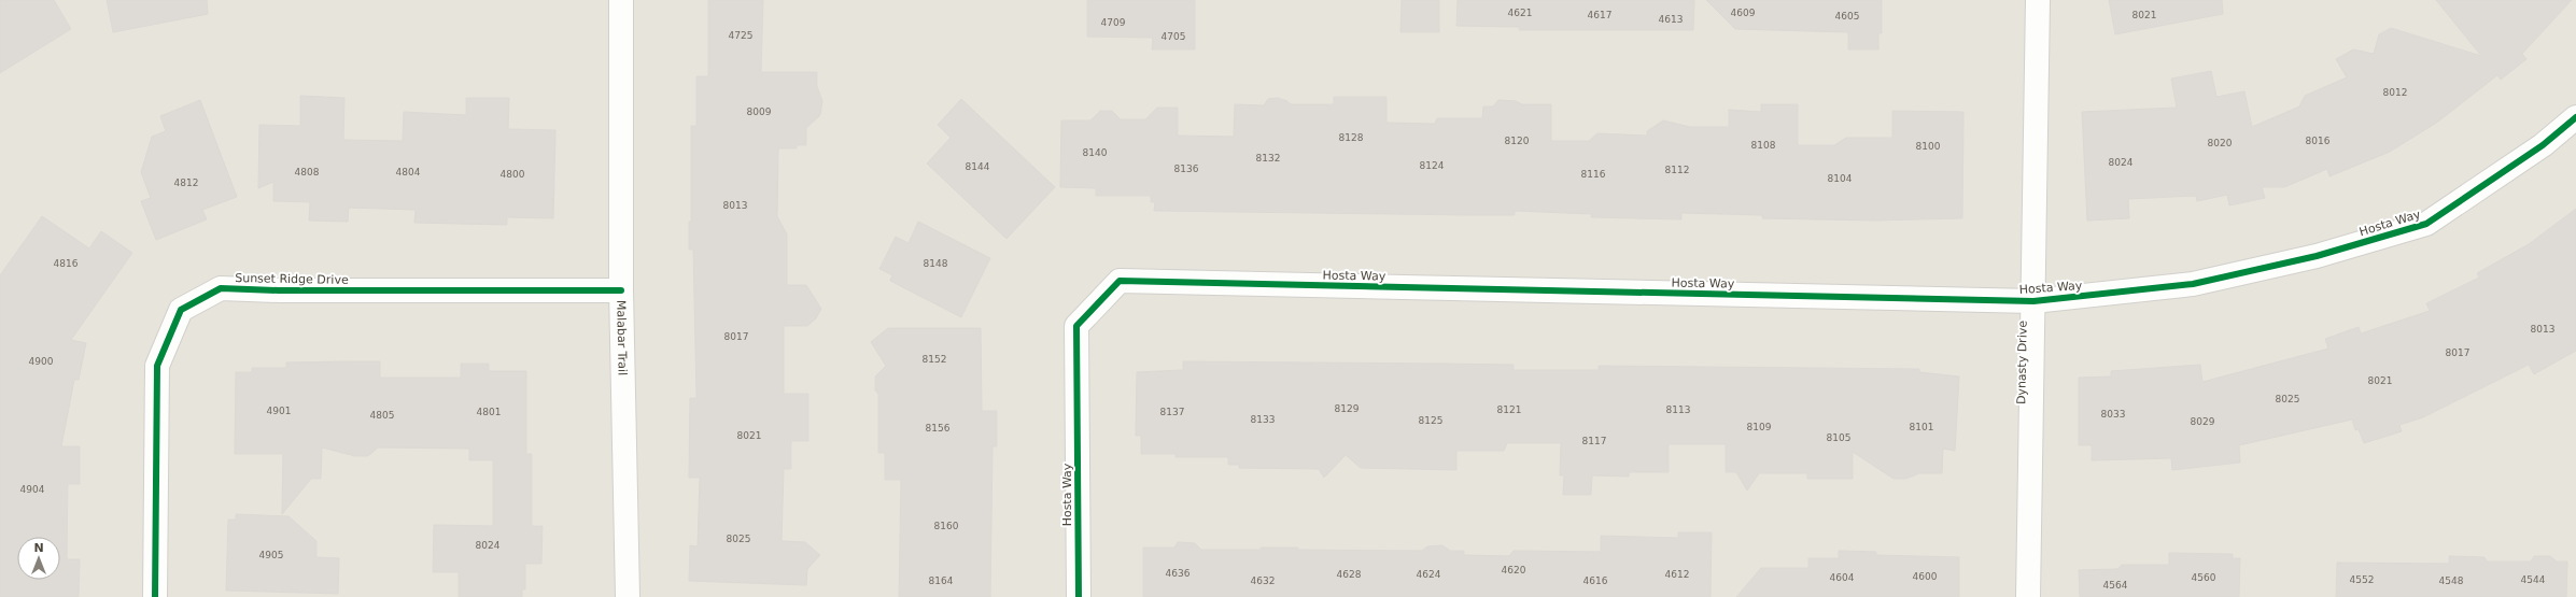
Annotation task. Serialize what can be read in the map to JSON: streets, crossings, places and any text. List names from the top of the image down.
{
  "streets": {
    "street": [
      "Hosta Way",
      "Sunset Ridge Drive",
      "Malabar Trail",
      "Dynasty Drive"
    ]
  },
  "crossings": [
    ["Hosta Way", "Dynasty Drive"],
    ["Sunset Ridge Drive", "Malabar Trail"]
  ],
  "house_numbers": [
    "4621",
    "4609",
    "4617",
    "8021",
    "4605",
    "4613",
    "4709",
    "4725",
    "4705",
    "8012",
    "8009",
    "8128",
    "8120",
    "8016",
    "8020",
    "8108",
    "8100",
    "8140",
    "8132",
    "8024",
    "8124",
    "8144",
    "8136",
    "8112",
    "4808",
    "4804",
    "4800",
    "8116",
    "8104",
    "4812",
    "8013",
    "4816",
    "8148",
    "8013",
    "8017",
    "8017",
    "8152",
    "4900",
    "8021",
    "8025",
    "8129",
    "8121",
    "8113",
    "4901",
    "4801",
    "8137",
    "8033",
    "4805",
    "8133",
    "8125",
    "8029",
    "8109",
    "8101",
    "8156",
    "8021",
    "8105",
    "8117",
    "4904",
    "8160",
    "8025",
    "8024",
    "4905",
    "4620",
    "4636",
    "4628",
    "4624",
    "4612",
    "4600",
    "4604",
    "4560",
    "4552",
    "4544",
    "8164",
    "4632",
    "4616",
    "4548",
    "4564"
  ],
  "north": "top"
}
